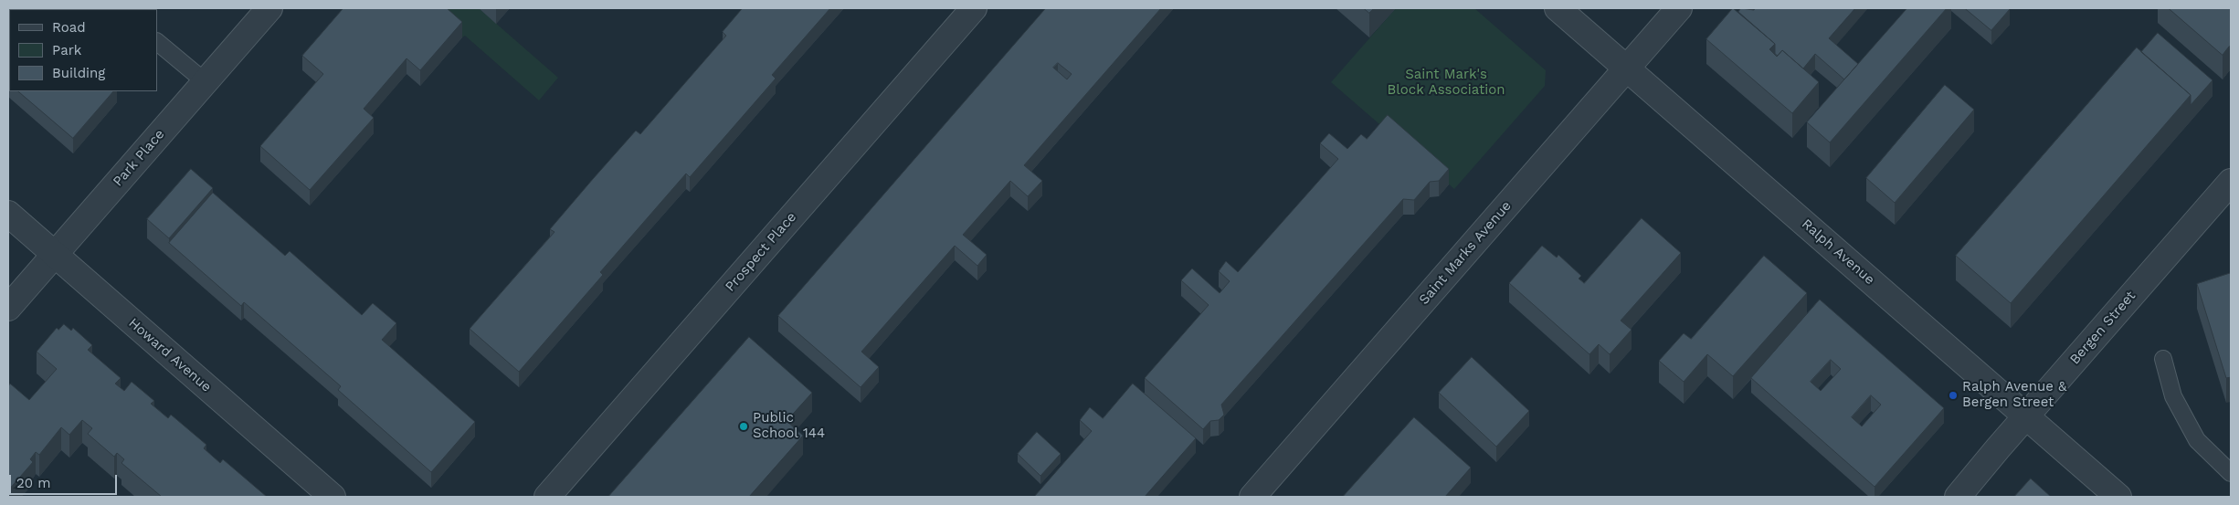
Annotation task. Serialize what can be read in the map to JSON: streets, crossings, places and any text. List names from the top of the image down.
{
  "streets": {
    "street": [
      "Park Place",
      "Prospect Place",
      "Ralph Avenue",
      "Saint Marks Avenue",
      "Bergen Street",
      "Howard Avenue"
    ]
  },
  "crossings": [
    ["Park Place", "Howard Avenue"],
    ["Ralph Avenue", "Saint Marks Avenue"],
    ["Ralph Avenue", "Bergen Street"]
  ],
  "parks": ["Saint Mark's Block Association"],
  "places": ["Ralph Avenue & Bergen Street", "Public School 144"],
  "legend": ["Road", "Park", "Building"],
  "scale_bar": "20 m"
}
